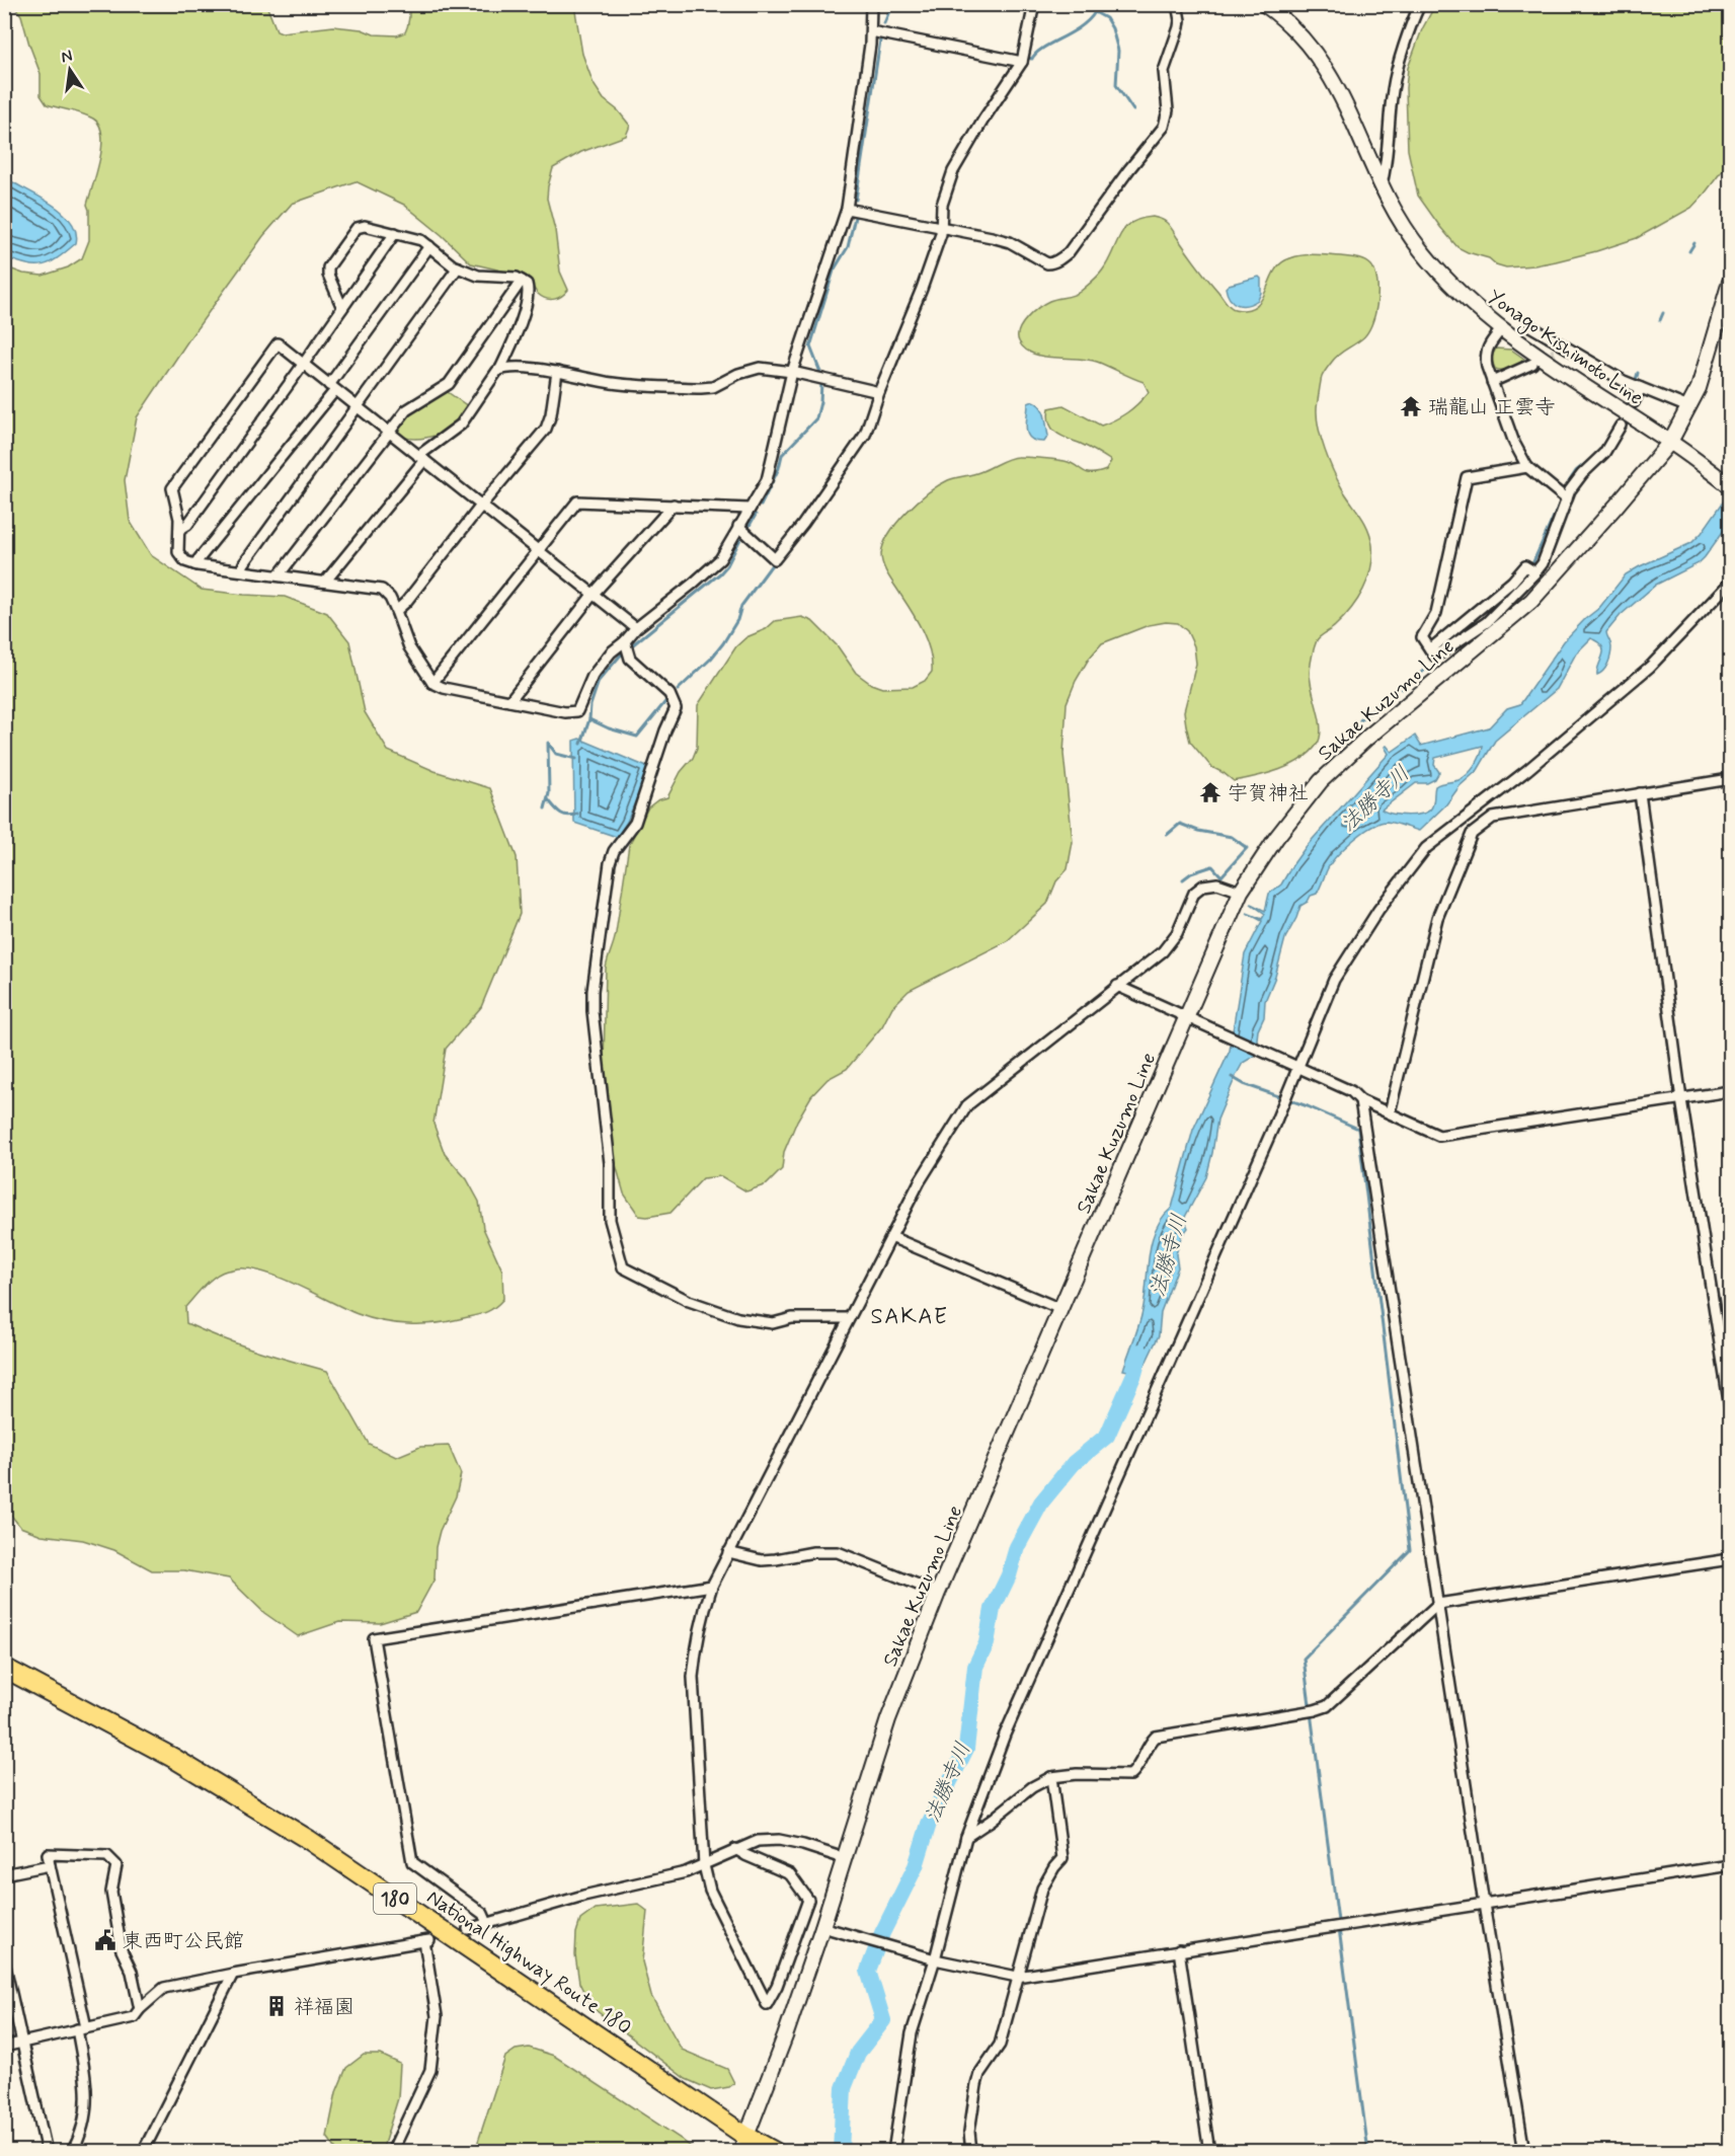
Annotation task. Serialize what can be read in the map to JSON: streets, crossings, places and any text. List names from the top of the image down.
{
  "streets": {
    "highway": ["180", "National Highway Route 180"],
    "main road": ["Yonago Kishimoto Line", "Sakae Kuzumo Line"]
  },
  "crossings": [
    ["Yonago Kishimoto Line", "Sakae Kuzumo Line"],
    ["Sakae Kuzumo Line", "National Highway Route 180"]
  ],
  "districts": ["SAKAE"],
  "water": ["法勝寺川"],
  "places": {
    "temple": ["瑞龍山 正雲寺", "宇賀神社"],
    "public building": ["東西町公民館"],
    "building": ["祥福園"]
  },
  "north": "top"
}
